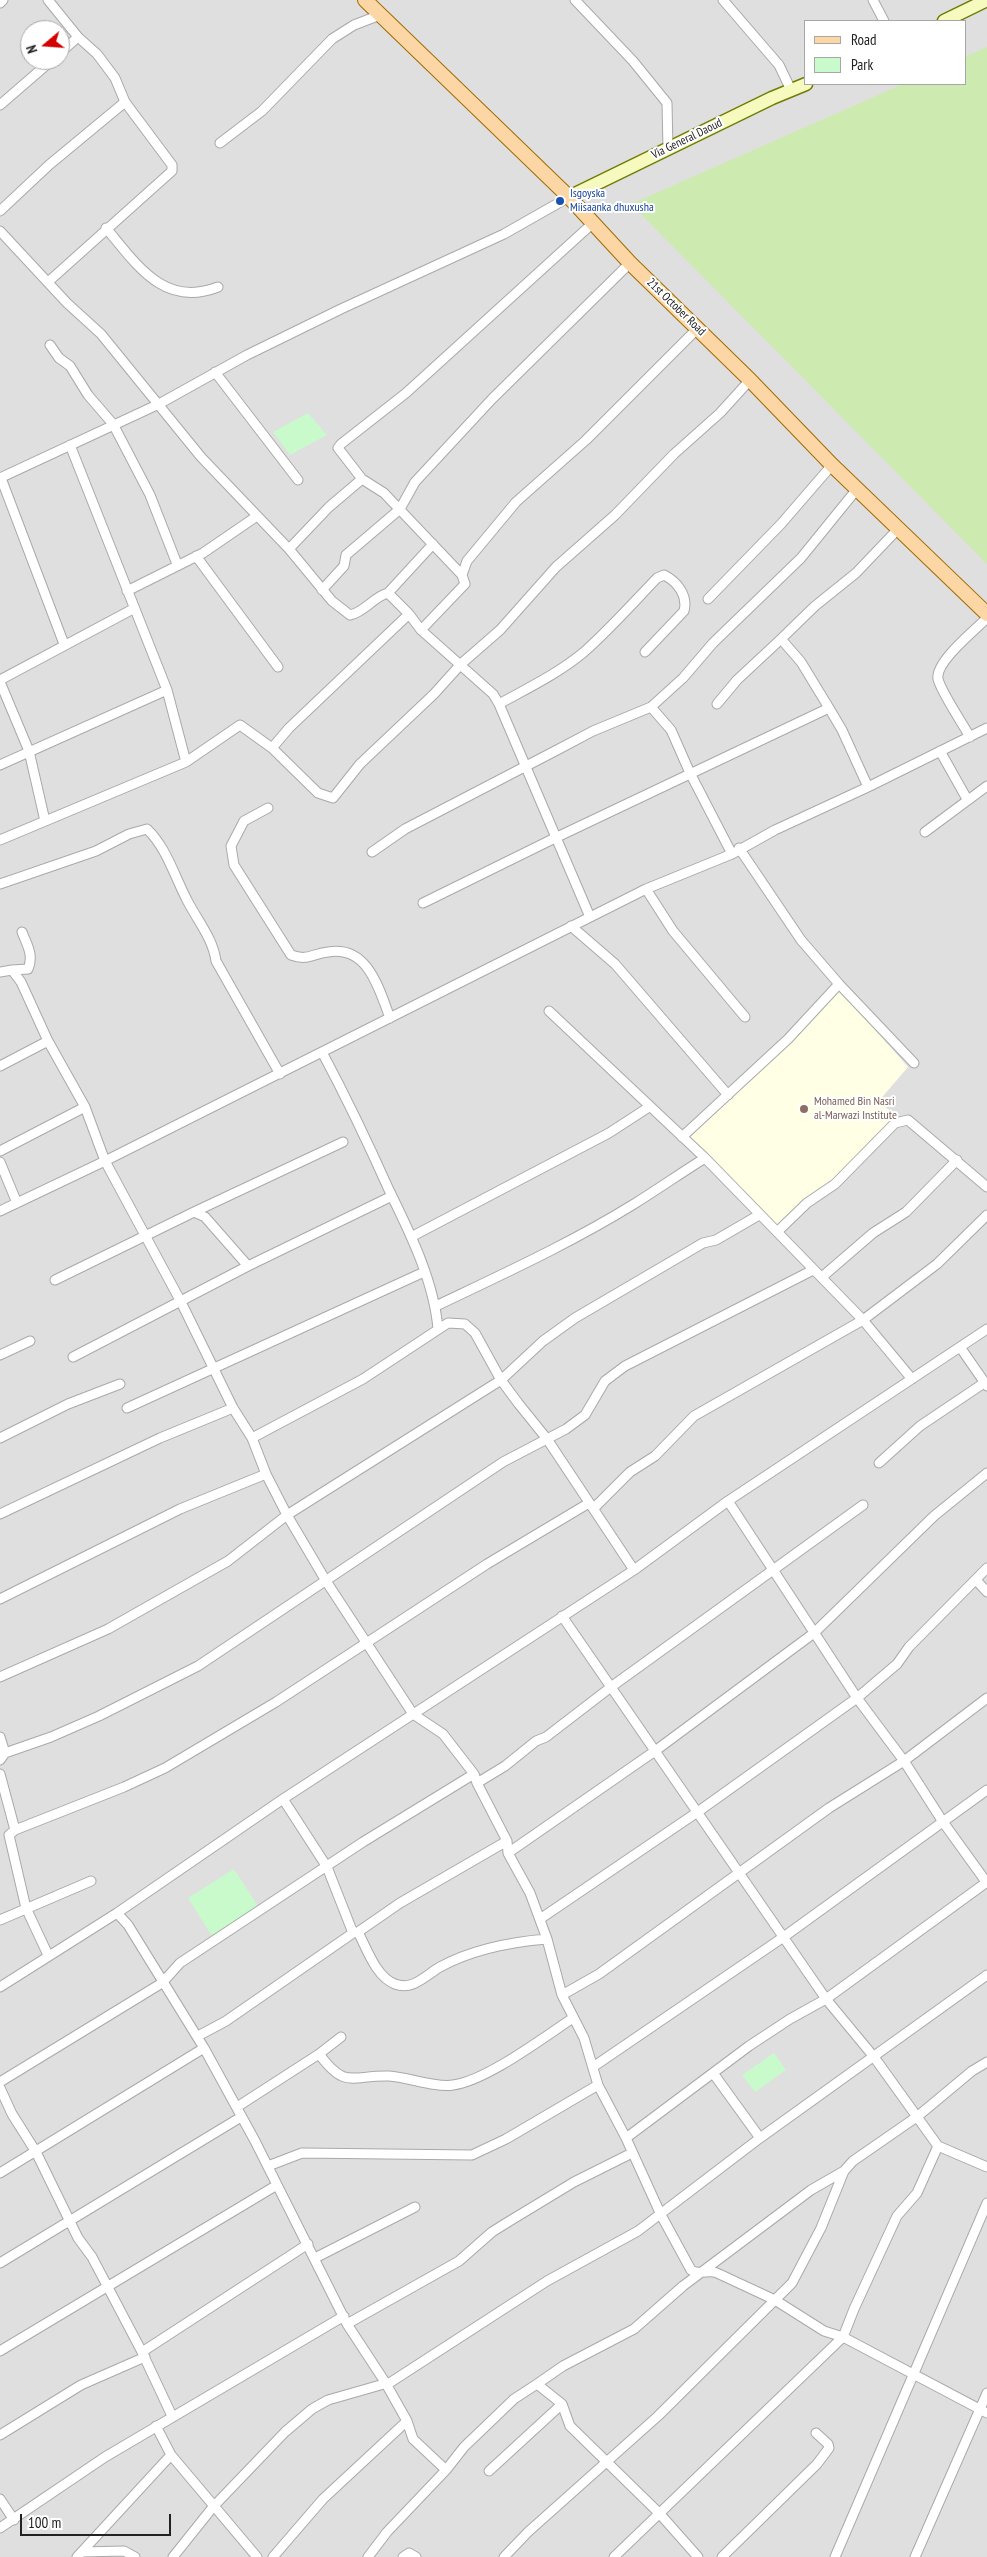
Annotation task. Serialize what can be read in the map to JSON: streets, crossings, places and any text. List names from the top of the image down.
{
  "streets": {
    "main road": ["Via General Daoud", "21st October Road"]
  },
  "crossings": [
    ["Via General Daoud", "21st October Road"]
  ],
  "places": ["Isgoyska Miisaanka dhuxusha", "Mohamed Bin Nasri al-Marwazi Institute"],
  "legend": ["Road", "Park"],
  "scale_bar": "100 m",
  "north": "left"
}
